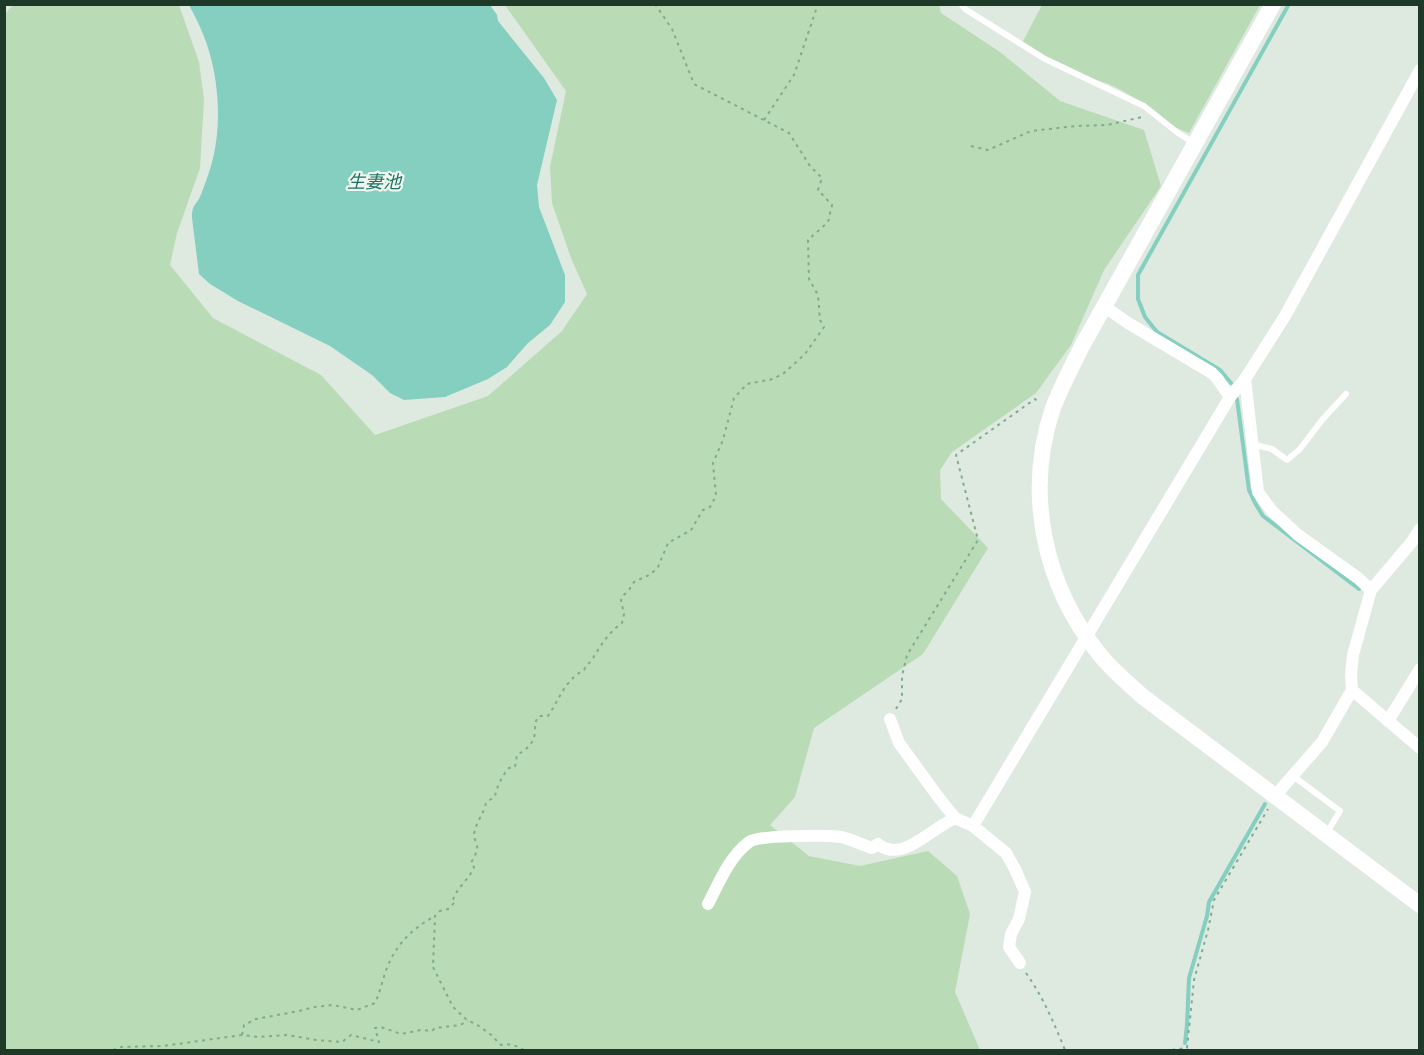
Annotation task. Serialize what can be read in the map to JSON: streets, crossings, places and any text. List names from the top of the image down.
{
  "water": ["生妻池"]
}
